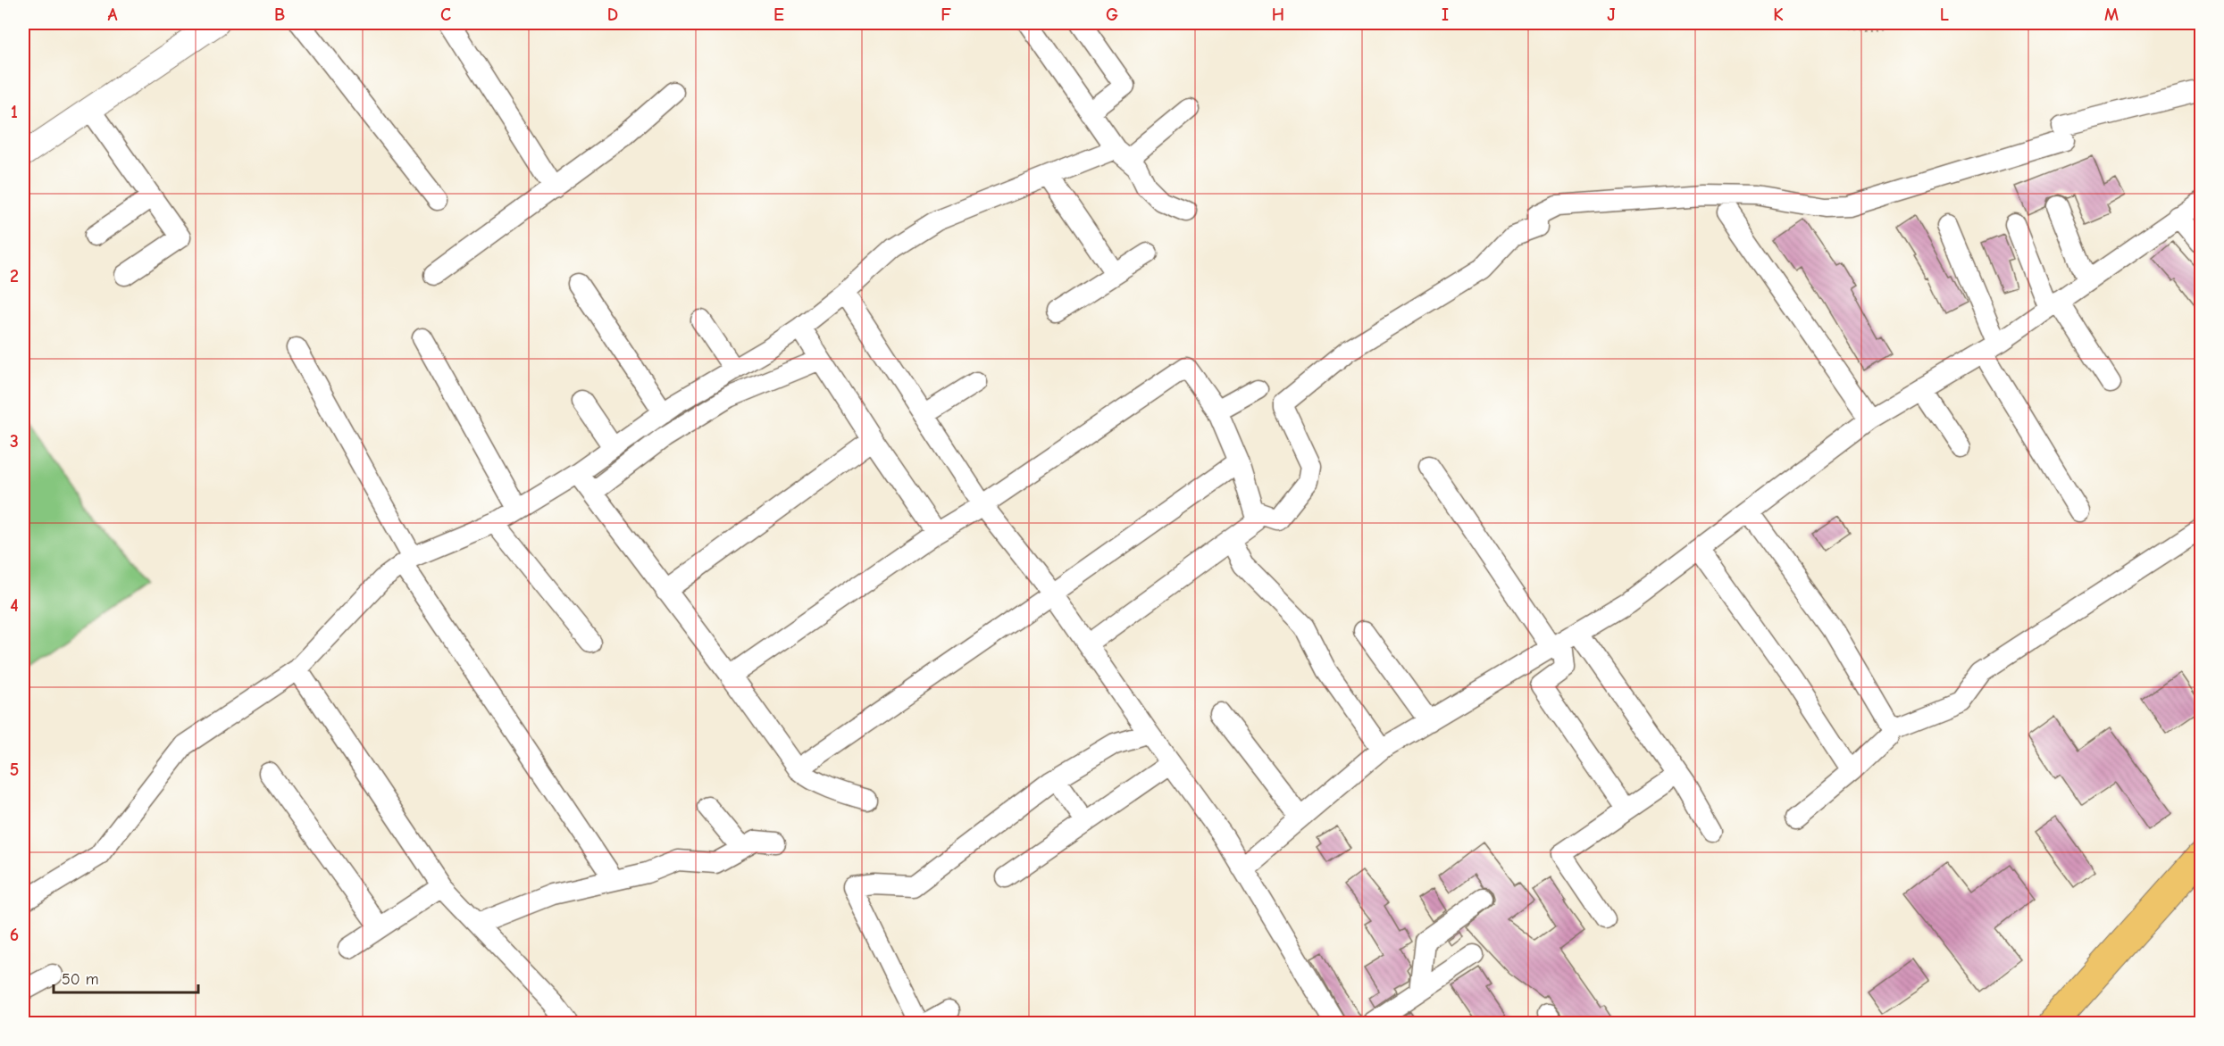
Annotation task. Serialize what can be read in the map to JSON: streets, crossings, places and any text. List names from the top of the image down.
{
  "scale_bar": "50 m",
  "grid": {
    "columns": [
      "A",
      "B",
      "C",
      "D",
      "E",
      "F",
      "G",
      "H",
      "I",
      "J",
      "K",
      "L",
      "M"
    ],
    "rows": [
      "1",
      "2",
      "3",
      "4",
      "5",
      "6"
    ]
  }
}
